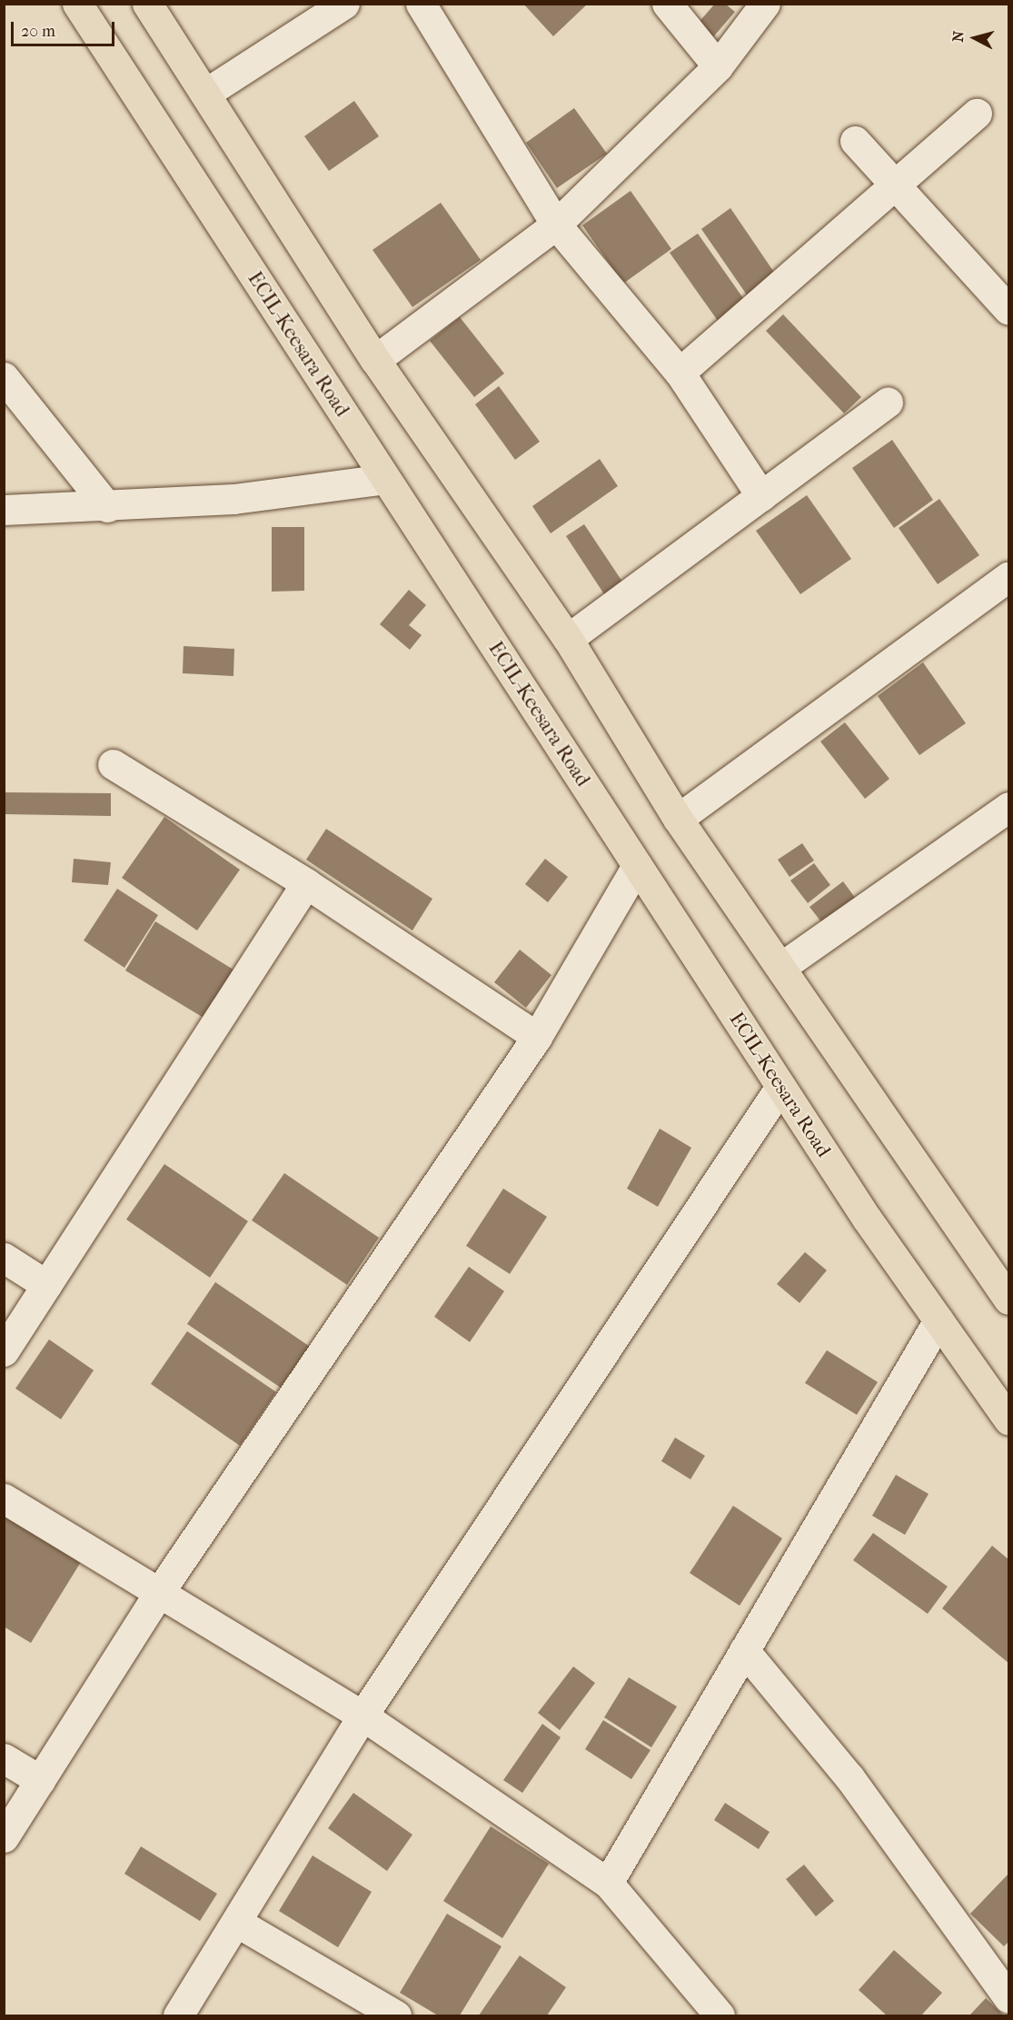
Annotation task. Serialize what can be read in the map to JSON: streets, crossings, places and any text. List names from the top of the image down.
{
  "streets": {
    "main road": ["ECIL-Keesara Road"]
  },
  "scale_bar": "20 m",
  "north": "left"
}
